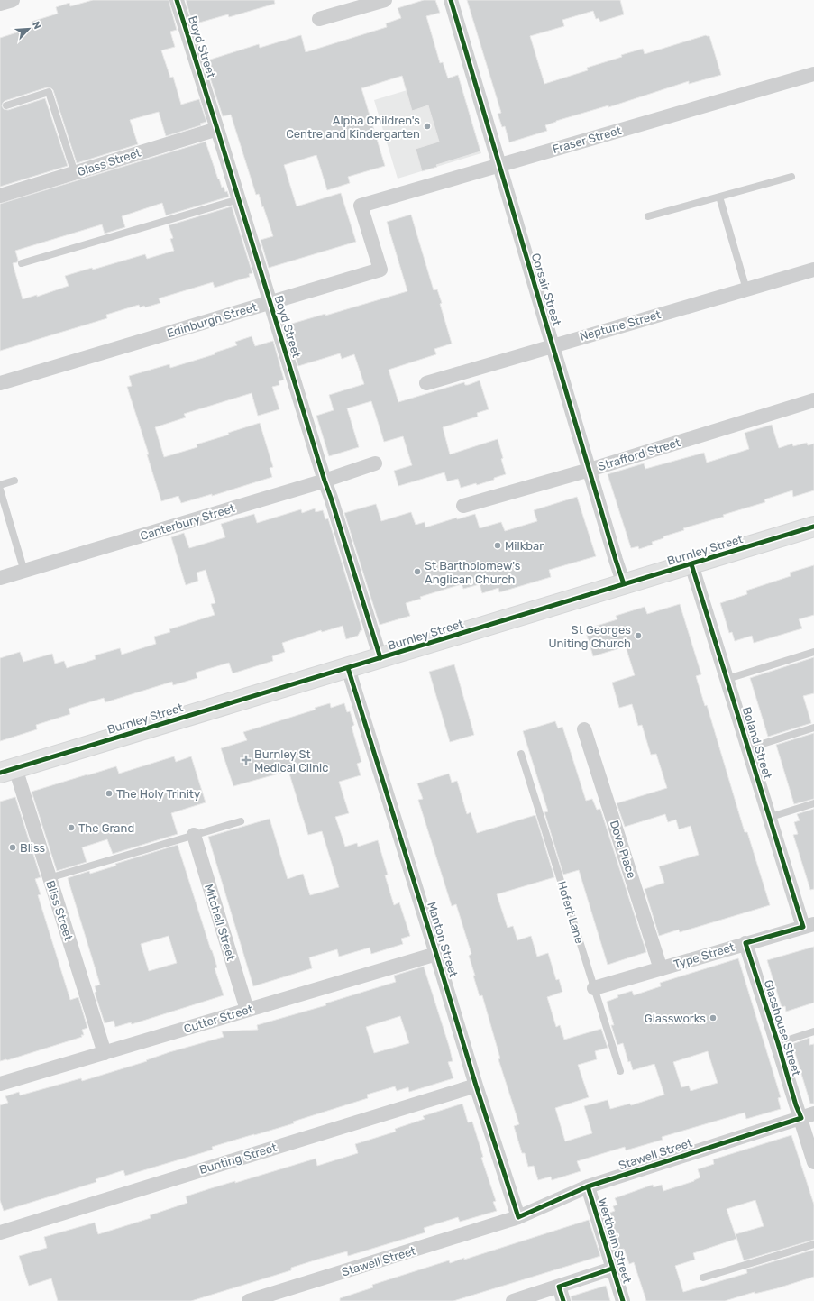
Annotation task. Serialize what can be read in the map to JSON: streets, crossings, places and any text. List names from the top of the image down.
{
  "streets": {
    "main road": ["Burnley Street"],
    "street": [
      "Boyd Street",
      "Fraser Street",
      "Glass Street",
      "Corsair Street",
      "Edinburgh Street",
      "Neptune Street",
      "Strafford Street",
      "Canterbury Street",
      "Boland Street",
      "Dove Place",
      "Bliss Street",
      "Mitchell Street",
      "Manton Street",
      "Type Street",
      "Cutter Street",
      "Glasshouse Street",
      "Stawell Street",
      "Bunting Street",
      "Wertheim Street"
    ],
    "lane": ["Hofert Lane"]
  },
  "crossings": [
    ["Boyd Street", "Glass Street"],
    ["Boyd Street", "Edinburgh Street"],
    ["Boyd Street", "Canterbury Street"],
    ["Boyd Street", "Burnley Street"],
    ["Fraser Street", "Corsair Street"],
    ["Fraser Street", "Edinburgh Street"],
    ["Corsair Street", "Neptune Street"],
    ["Corsair Street", "Strafford Street"],
    ["Corsair Street", "Burnley Street"],
    ["Burnley Street", "Boland Street"],
    ["Burnley Street", "Bliss Street"],
    ["Burnley Street", "Manton Street"],
    ["Boland Street", "Type Street"],
    ["Dove Place", "Type Street"],
    ["Bliss Street", "Cutter Street"],
    ["Hofert Lane", "Type Street"],
    ["Mitchell Street", "Cutter Street"],
    ["Manton Street", "Cutter Street"],
    ["Manton Street", "Stawell Street"],
    ["Manton Street", "Bunting Street"],
    ["Type Street", "Glasshouse Street"],
    ["Glasshouse Street", "Stawell Street"],
    ["Stawell Street", "Wertheim Street"]
  ],
  "places": {
    "other": [
      "Alpha Children's Centre and Kindergarten",
      "Milkbar",
      "St Bartholomew's Anglican Church",
      "St Georges Uniting Church",
      "The Holy Trinity",
      "The Grand",
      "Bliss",
      "Glassworks"
    ],
    "health": ["Burnley St Medical Clinic"]
  },
  "north": "top right"
}
